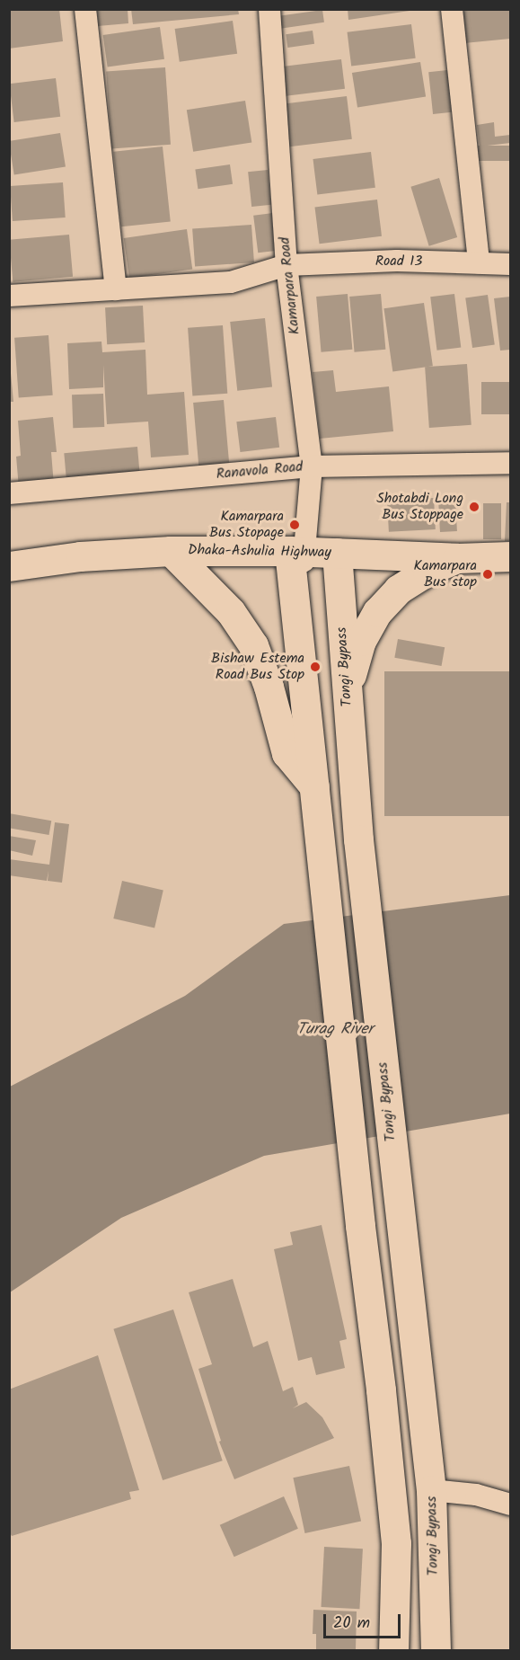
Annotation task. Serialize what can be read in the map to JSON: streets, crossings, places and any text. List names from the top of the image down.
{
  "streets": {
    "main road": ["Dhaka-Ashulia Highway", "Tongi Bypass"],
    "street": ["Road 13", "Kamarpara Road", "Ranavola Road"]
  },
  "crossings": [
    ["Road 13", "Kamarpara Road"],
    ["Kamarpara Road", "Ranavola Road"],
    ["Kamarpara Road", "Dhaka-Ashulia Highway"],
    ["Dhaka-Ashulia Highway", "Tongi Bypass"]
  ],
  "water": ["Turag River"],
  "places": [
    "Shotabdi Long Bus Stoppage",
    "Kamarpara Bus Stopage",
    "Kamarpara Bus stop",
    "Bishaw Estema Road Bus Stop"
  ],
  "scale_bar": "20 m"
}
